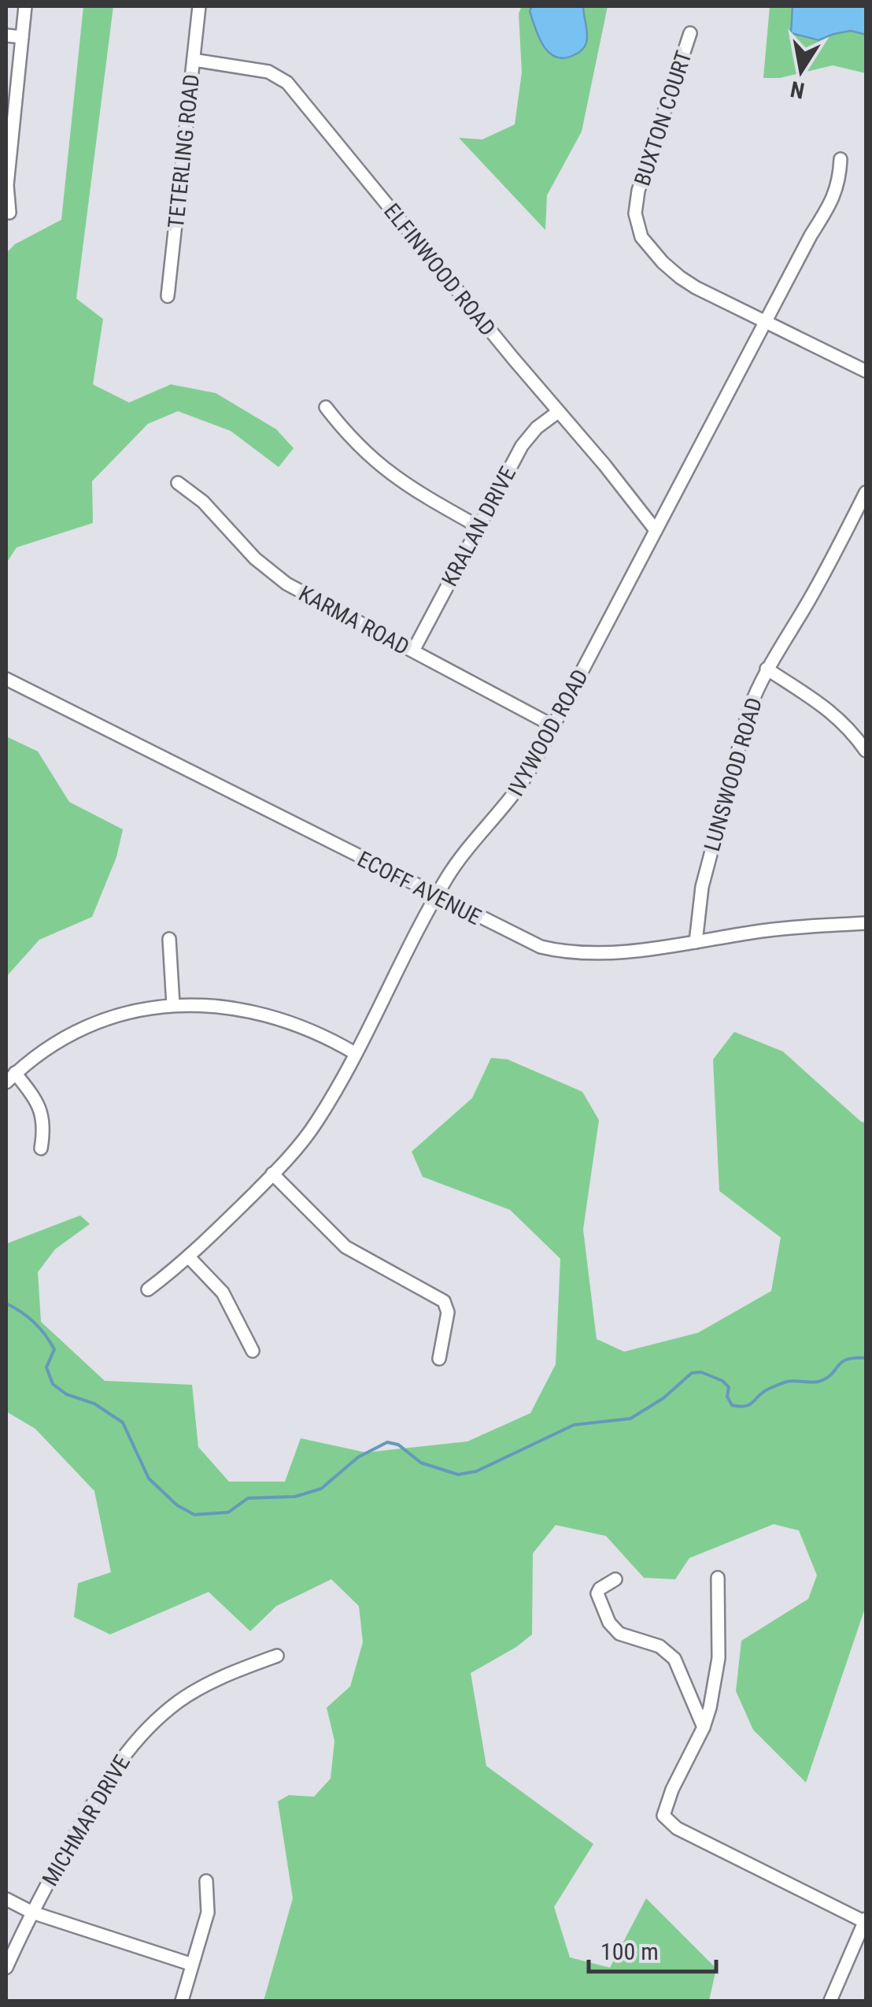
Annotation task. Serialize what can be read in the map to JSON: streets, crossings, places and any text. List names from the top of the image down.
{
  "streets": {
    "street": [
      "BUXTON COURT",
      "TETERLING ROAD",
      "ELFINWOOD ROAD",
      "KRALAN DRIVE",
      "KARMA ROAD",
      "IVYWOOD ROAD",
      "LUNSWOOD ROAD",
      "ECOFF AVENUE",
      "MICHMAR DRIVE"
    ]
  },
  "crossings": [
    ["BUXTON COURT", "IVYWOOD ROAD"],
    ["TETERLING ROAD", "ELFINWOOD ROAD"],
    ["ELFINWOOD ROAD", "KRALAN DRIVE"],
    ["ELFINWOOD ROAD", "IVYWOOD ROAD"],
    ["KRALAN DRIVE", "KARMA ROAD"],
    ["KARMA ROAD", "IVYWOOD ROAD"],
    ["IVYWOOD ROAD", "ECOFF AVENUE"],
    ["LUNSWOOD ROAD", "ECOFF AVENUE"]
  ],
  "scale_bar": "100 m",
  "north": "bottom"
}
